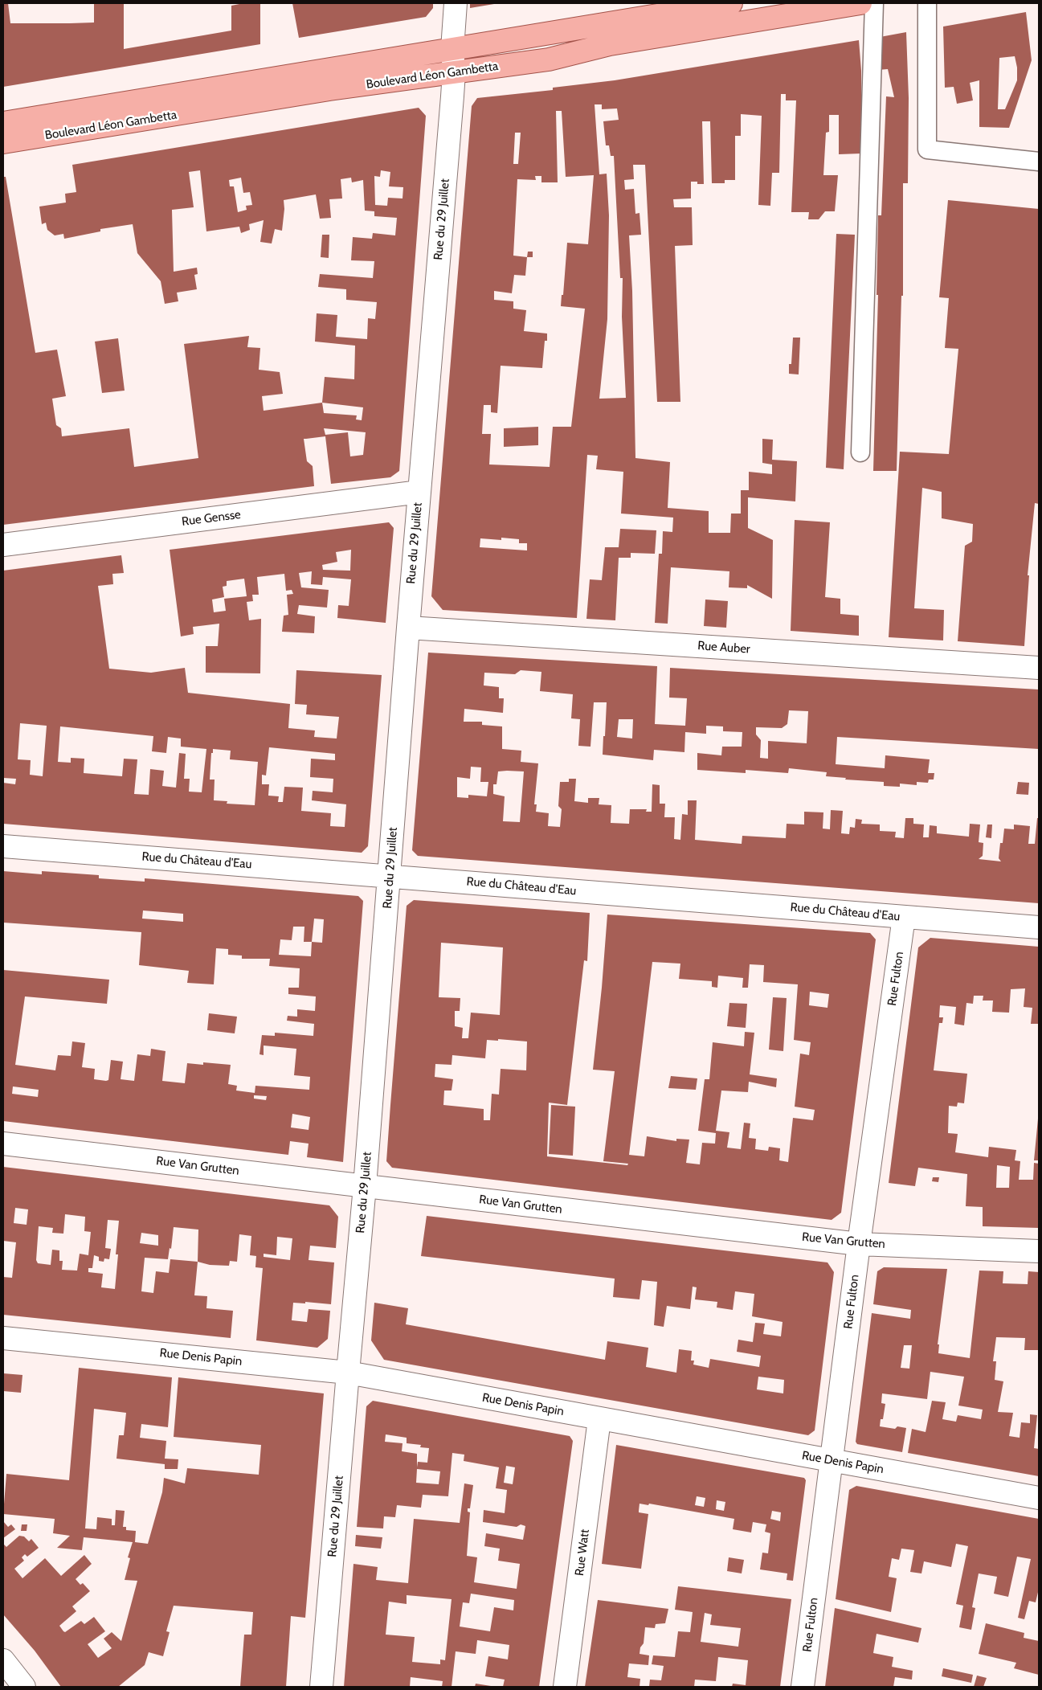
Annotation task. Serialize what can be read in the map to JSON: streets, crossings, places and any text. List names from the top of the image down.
{
  "streets": {
    "main road": ["Boulevard Léon Gambetta"],
    "street": [
      "Rue du 29 Juillet",
      "Rue Gensse",
      "Rue Auber",
      "Rue du Château d'Eau",
      "Rue Fulton",
      "Rue Van Grutten",
      "Rue Denis Papin",
      "Rue Watt"
    ]
  },
  "crossings": [
    ["Boulevard Léon Gambetta", "Rue du 29 Juillet"],
    ["Rue du 29 Juillet", "Rue Gensse"],
    ["Rue du 29 Juillet", "Rue Auber"],
    ["Rue du 29 Juillet", "Rue du Château d'Eau"],
    ["Rue du 29 Juillet", "Rue Van Grutten"],
    ["Rue du 29 Juillet", "Rue Denis Papin"],
    ["Rue du Château d'Eau", "Rue Fulton"],
    ["Rue Fulton", "Rue Van Grutten"],
    ["Rue Fulton", "Rue Denis Papin"],
    ["Rue Denis Papin", "Rue Watt"]
  ]
}
